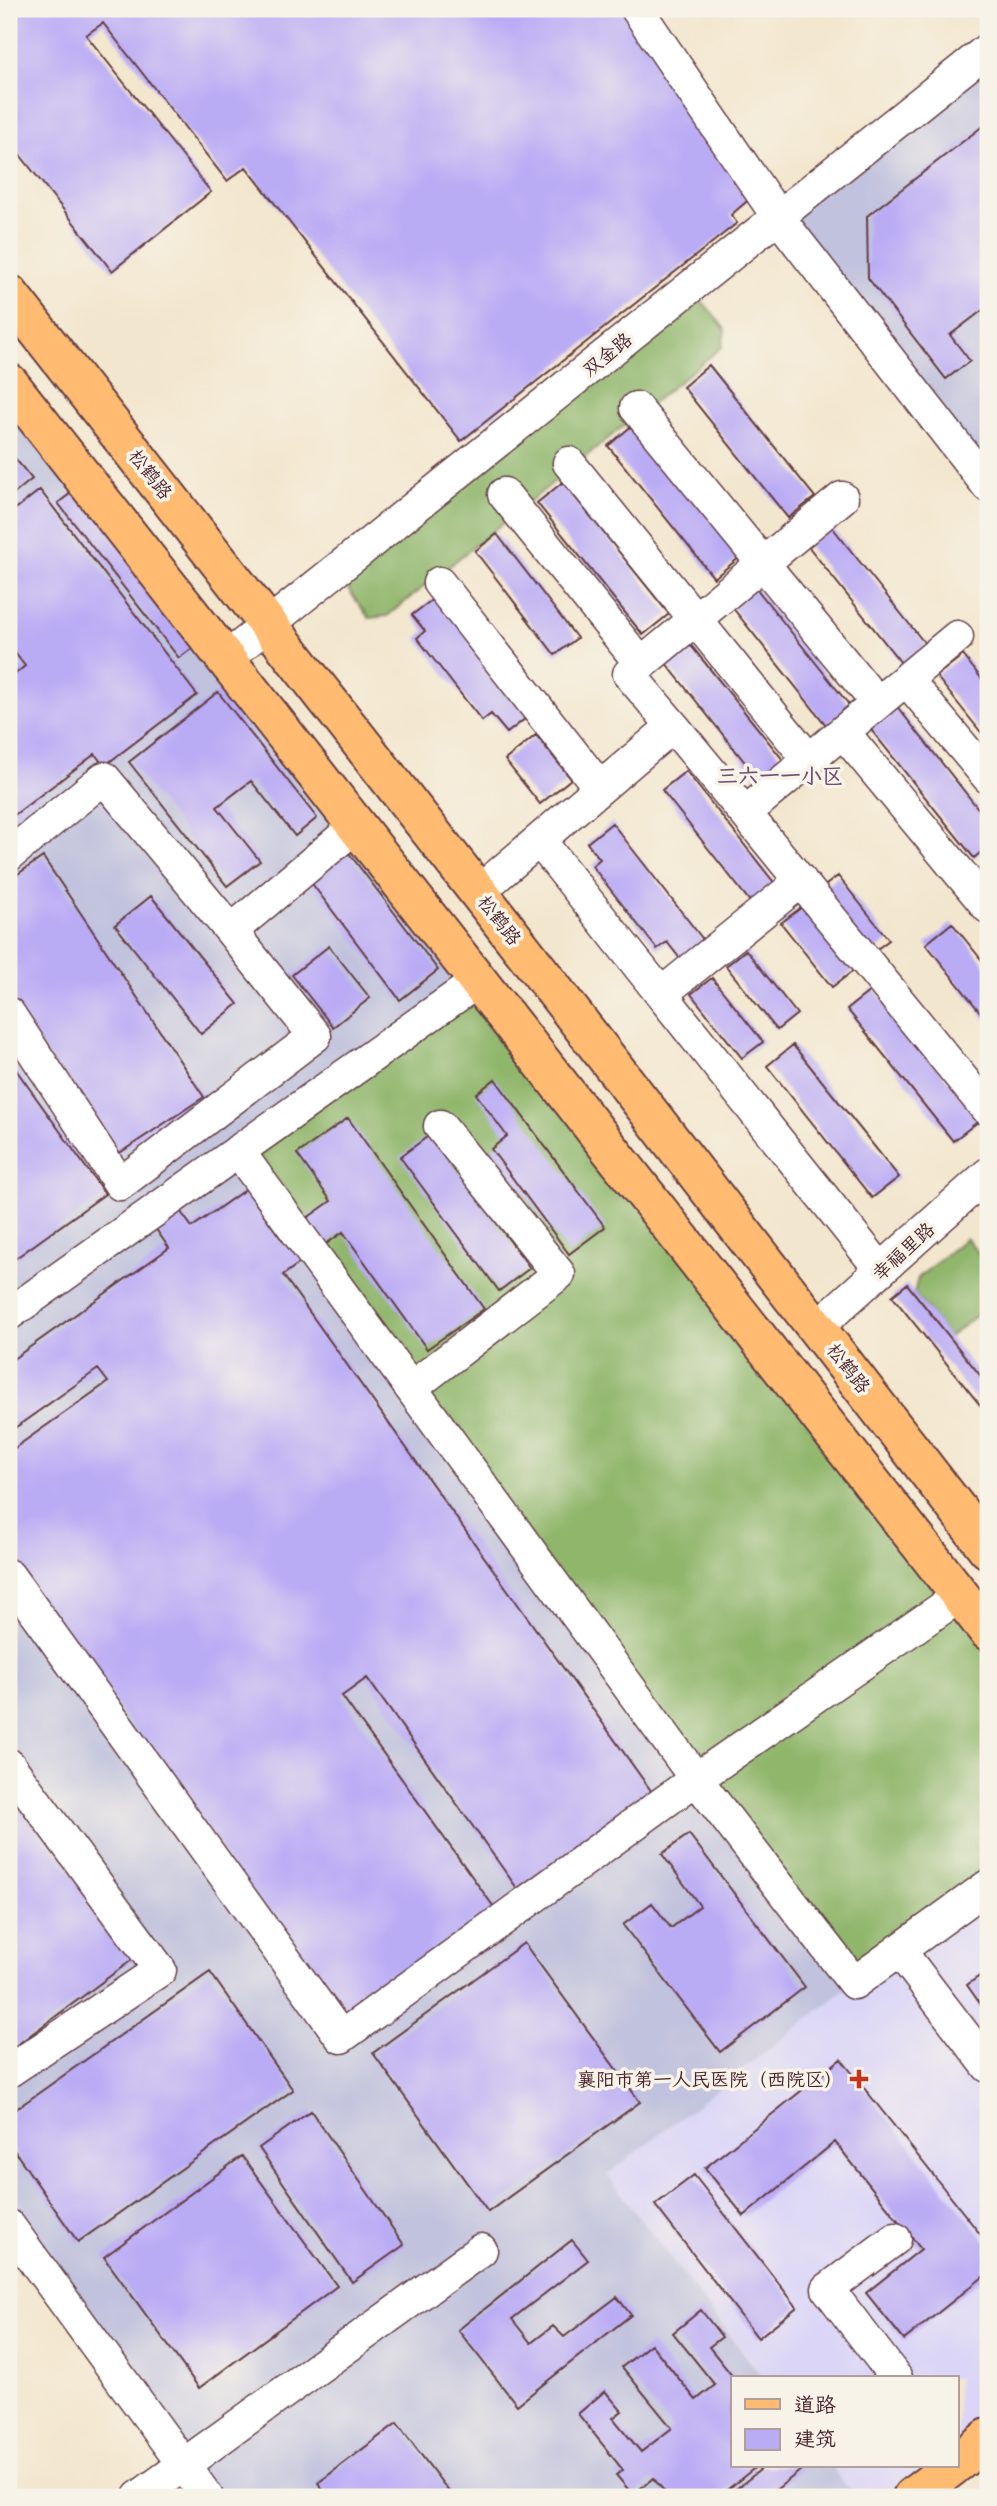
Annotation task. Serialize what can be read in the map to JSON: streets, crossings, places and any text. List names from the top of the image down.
{
  "streets": {
    "main road": ["松鹤路"],
    "street": ["双金路", "幸福里路"]
  },
  "crossings": [
    ["双金路", "松鹤路"],
    ["松鹤路", "幸福里路"]
  ],
  "districts": ["三六一一小区"],
  "places": {
    "health": ["襄阳市第一人民医院（西院区）"]
  },
  "legend": ["道路", "建筑"]
}
